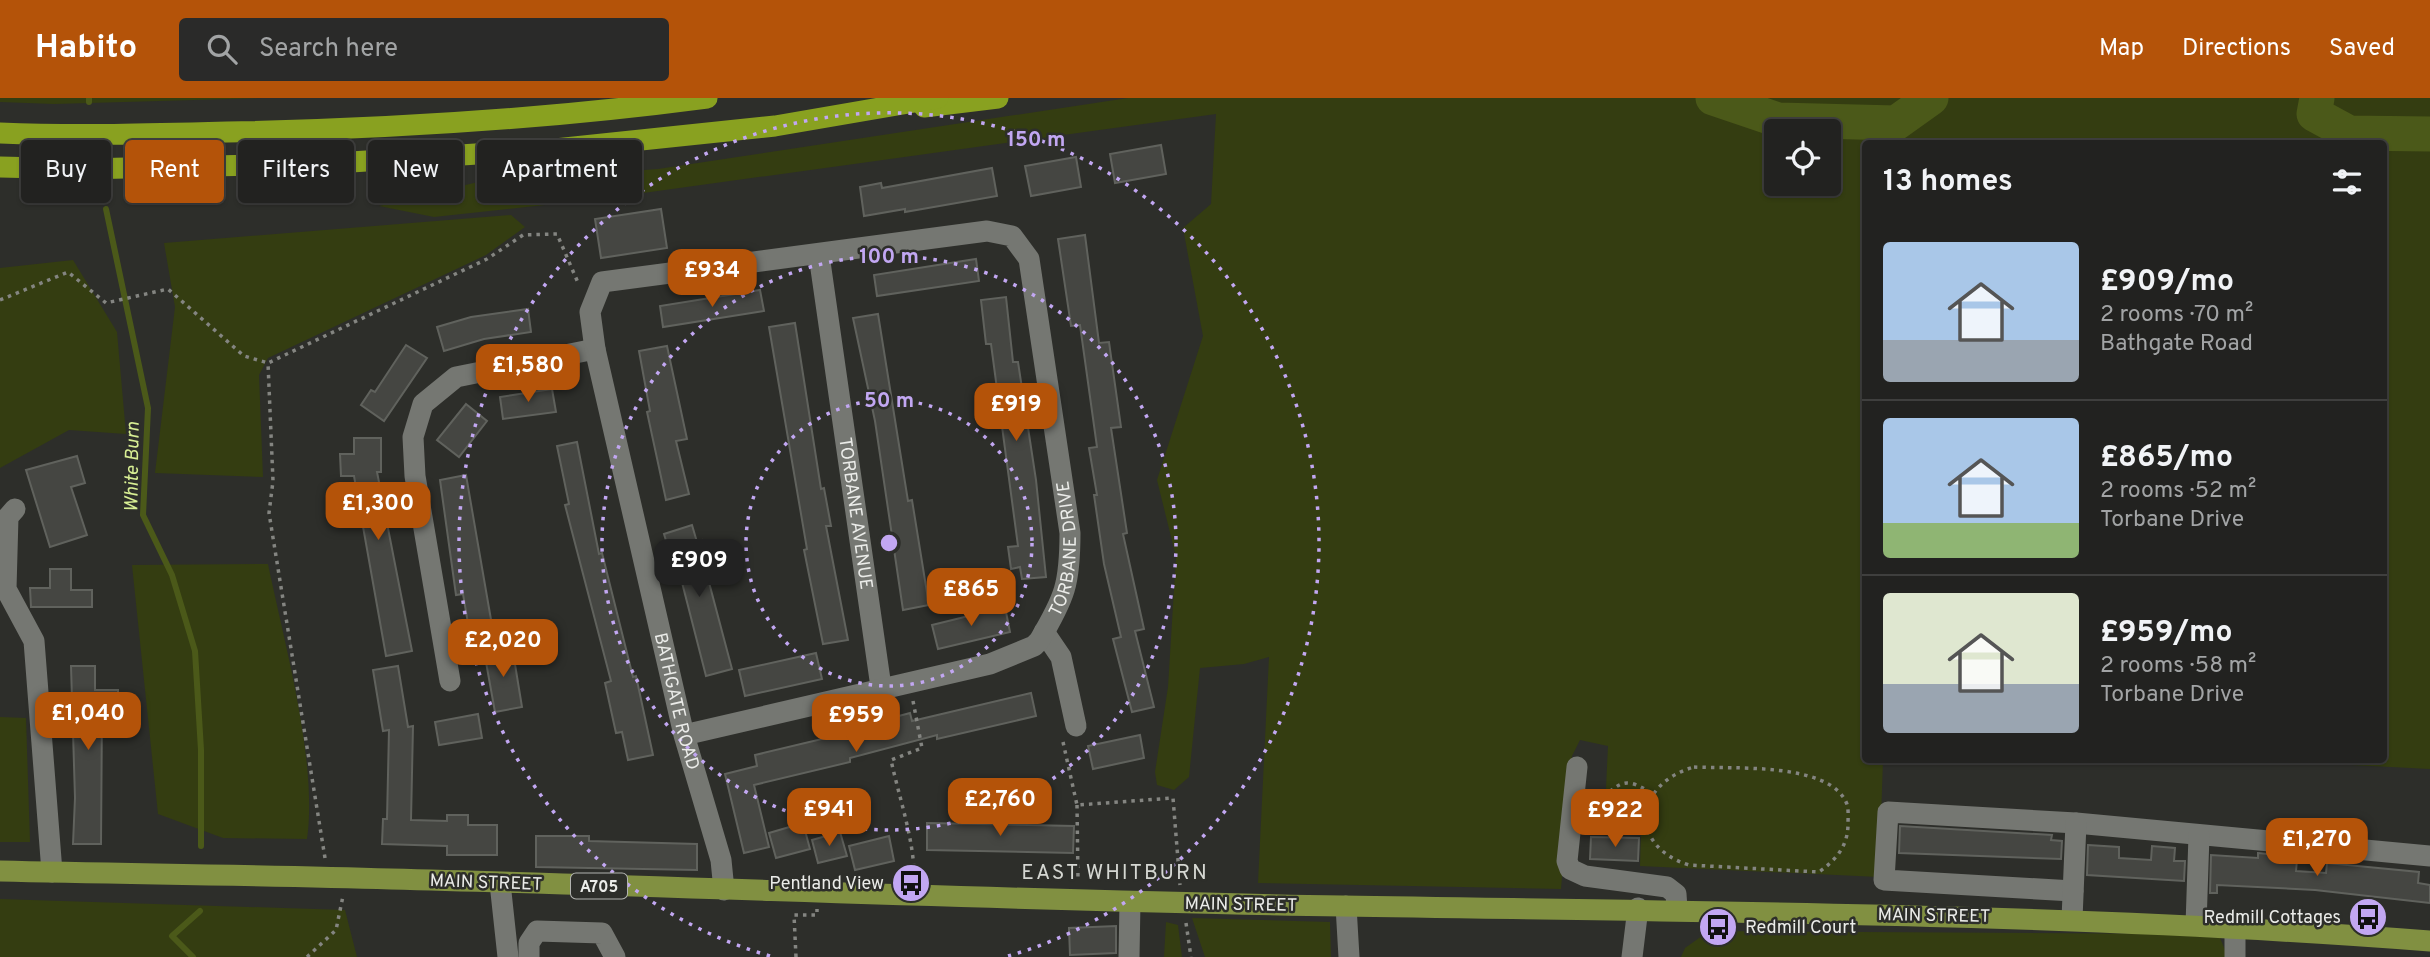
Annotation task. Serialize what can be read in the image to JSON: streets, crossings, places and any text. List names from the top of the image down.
{
  "streets": {
    "main road": ["MAIN STREET", "A705"],
    "street": ["TORBANE AVENUE", "TORBANE DRIVE", "BATHGATE ROAD"]
  },
  "crossings": [
    ["TORBANE AVENUE", "TORBANE DRIVE"],
    ["TORBANE DRIVE", "BATHGATE ROAD"],
    ["BATHGATE ROAD", "MAIN STREET"],
    ["MAIN STREET", "A705"]
  ],
  "districts": ["EAST WHITBURN"],
  "water": ["White Burn"],
  "places": {
    "bus stop": ["Pentland View", "Redmill Cottages", "Redmill Court"]
  },
  "page": {
    "header": "Habito",
    "search": "Search here",
    "nav": ["Map", "Directions", "Saved"],
    "chip": [
      "Buy",
      "Rent",
      "Filters",
      "New",
      "Apartment"
    ],
    "heading": "13 homes",
    "list": [
      {
        "name": "£909/mo",
        "note": "2 rooms · 70 m² · Bathgate Road"
      },
      {
        "name": "£865/mo",
        "note": "2 rooms · 52 m² · Torbane Drive"
      },
      {
        "name": "£959/mo",
        "note": "2 rooms · 58 m² · Torbane Drive"
      }
    ],
    "price": [
      "£934",
      "£1,580",
      "£919",
      "£1,300",
      "£909",
      "£865",
      "£2,020",
      "£1,040",
      "£959",
      "£2,760",
      "£941",
      "£922",
      "£1,270"
    ]
  },
  "rings": ["150 m", "100 m", "50 m"]
}
